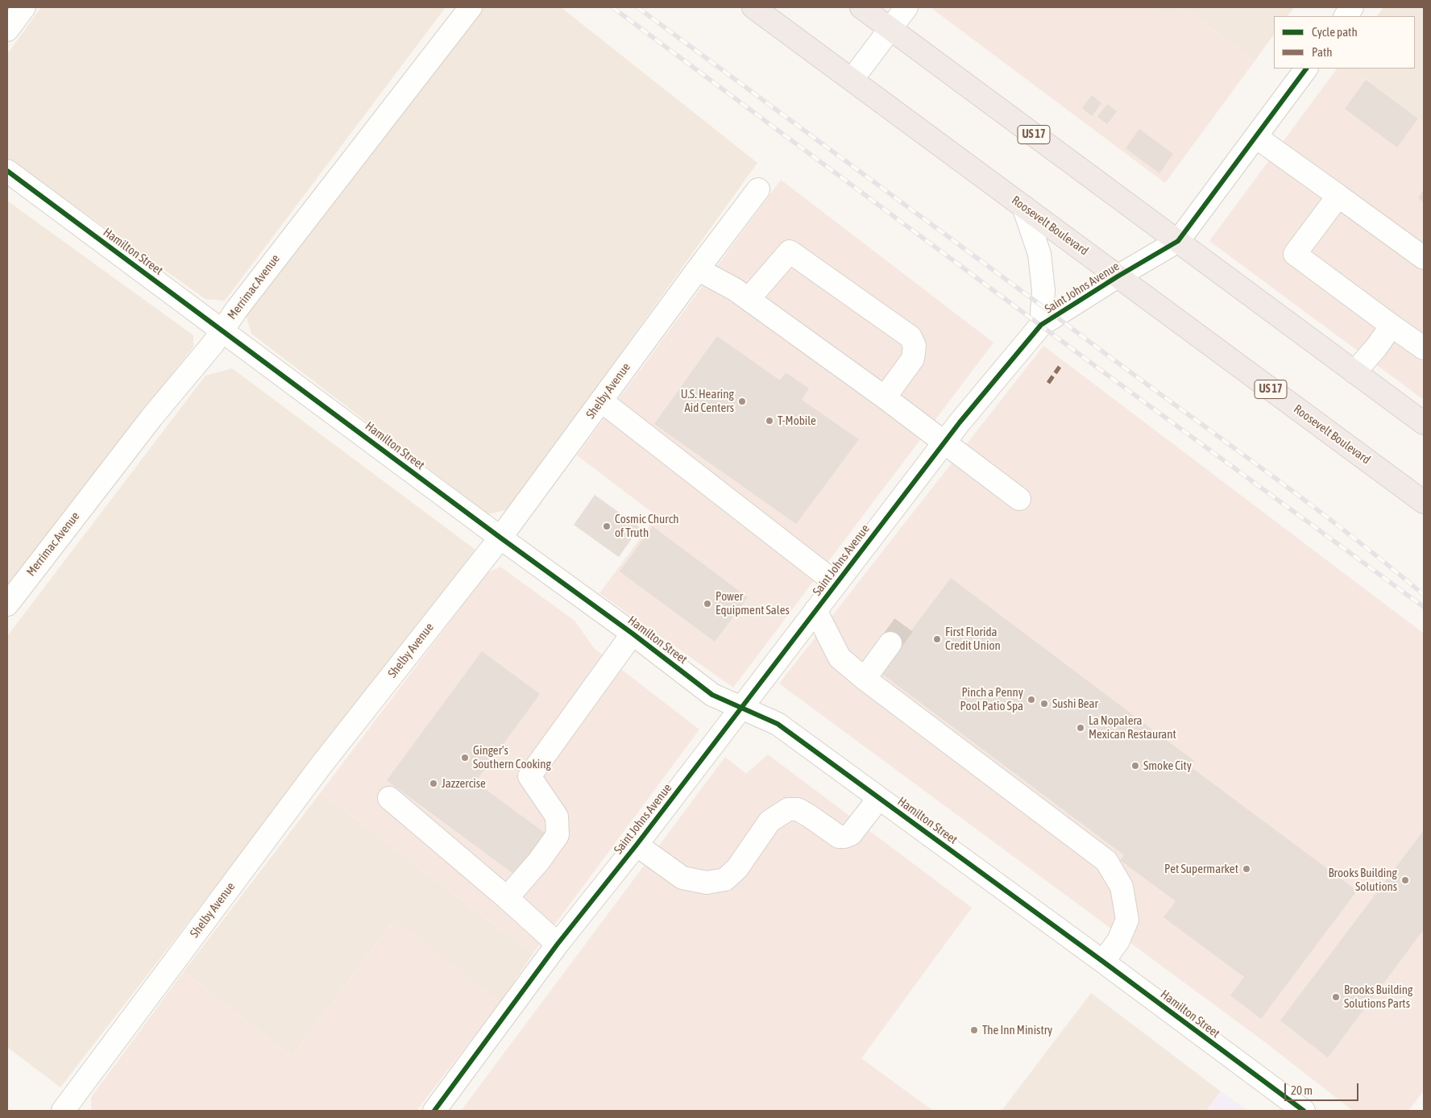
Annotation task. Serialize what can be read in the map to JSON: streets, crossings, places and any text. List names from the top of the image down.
{
  "streets": {
    "highway": ["US 17", "Roosevelt Boulevard"],
    "street": [
      "Hamilton Street",
      "Merrimac Avenue",
      "Saint Johns Avenue",
      "Shelby Avenue"
    ]
  },
  "crossings": [
    ["US 17", "Saint Johns Avenue"],
    ["Roosevelt Boulevard", "Saint Johns Avenue"],
    ["Hamilton Street", "Merrimac Avenue"],
    ["Hamilton Street", "Saint Johns Avenue"],
    ["Hamilton Street", "Shelby Avenue"]
  ],
  "places": [
    "U.S. Hearing Aid Centers",
    "T-Mobile",
    "Cosmic Church of Truth",
    "Power Equipment Sales",
    "First Florida Credit Union",
    "Pinch a Penny Pool Patio Spa",
    "Sushi Bear",
    "La Nopalera Mexican Restaurant",
    "Ginger's Southern Cooking",
    "Smoke City",
    "Jazzercise",
    "Pet Supermarket",
    "Brooks Building Solutions",
    "Brooks Building Solutions Parts",
    "The Inn Ministry"
  ],
  "legend": ["Cycle path", "Path"],
  "scale_bar": "20 m"
}
